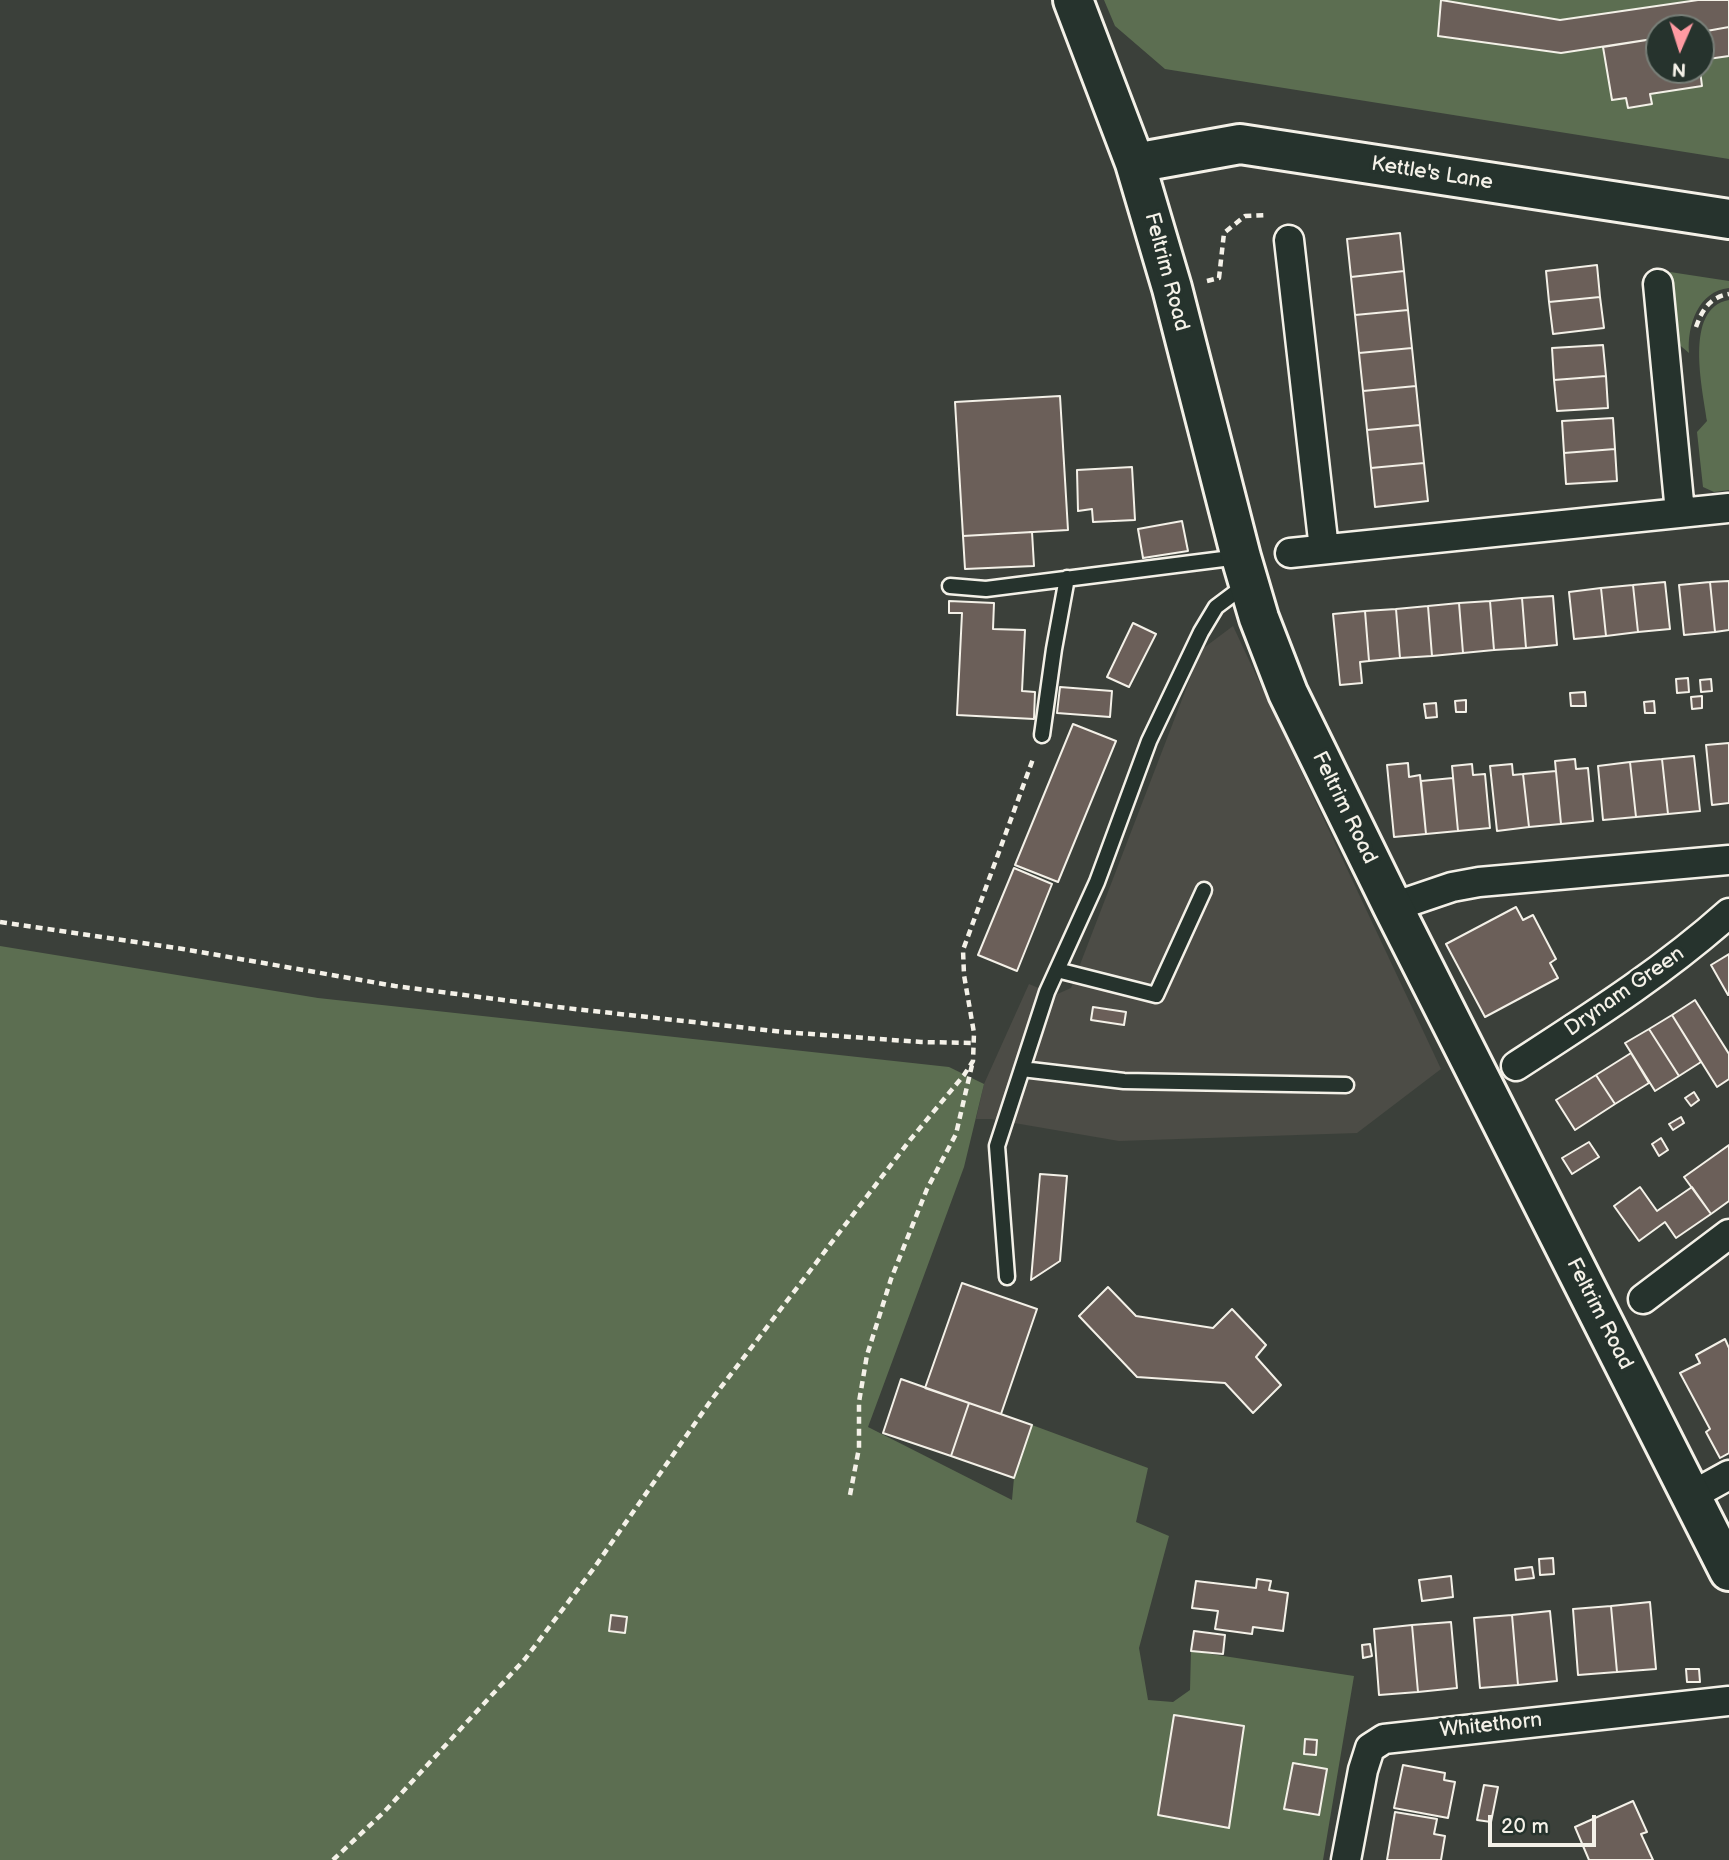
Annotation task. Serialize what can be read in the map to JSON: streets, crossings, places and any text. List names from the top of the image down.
{
  "streets": {
    "street": [
      "Kettle's Lane",
      "Feltrim Road",
      "Drynam Green",
      "Whitethorn"
    ]
  },
  "crossings": [
    ["Kettle's Lane", "Feltrim Road"]
  ],
  "scale_bar": "20 m",
  "north": "bottom"
}
